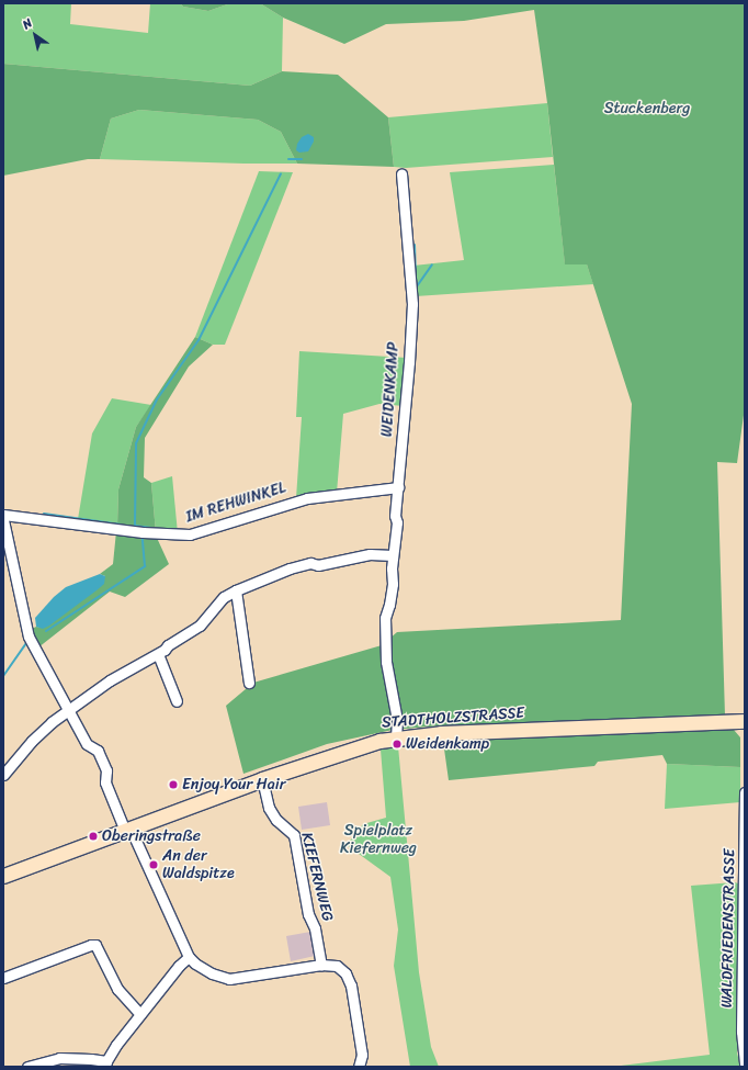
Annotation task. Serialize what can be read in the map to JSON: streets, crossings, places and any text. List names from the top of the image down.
{
  "streets": {
    "street": [
      "WEIDENKAMP",
      "IM REHWINKEL",
      "STADTHOLZSTRASSE",
      "KIEFERNWEG",
      "WALDFRIEDENSTRASSE"
    ]
  },
  "crossings": [
    ["WEIDENKAMP", "IM REHWINKEL"],
    ["WEIDENKAMP", "STADTHOLZSTRASSE"],
    ["STADTHOLZSTRASSE", "KIEFERNWEG"]
  ],
  "parks": ["Stuckenberg", "Spielplatz Kiefernweg"],
  "places": [
    "Weidenkamp",
    "Enjoy Your Hair",
    "Oberingstraße",
    "An der Waldspitze"
  ],
  "north": "top left"
}
